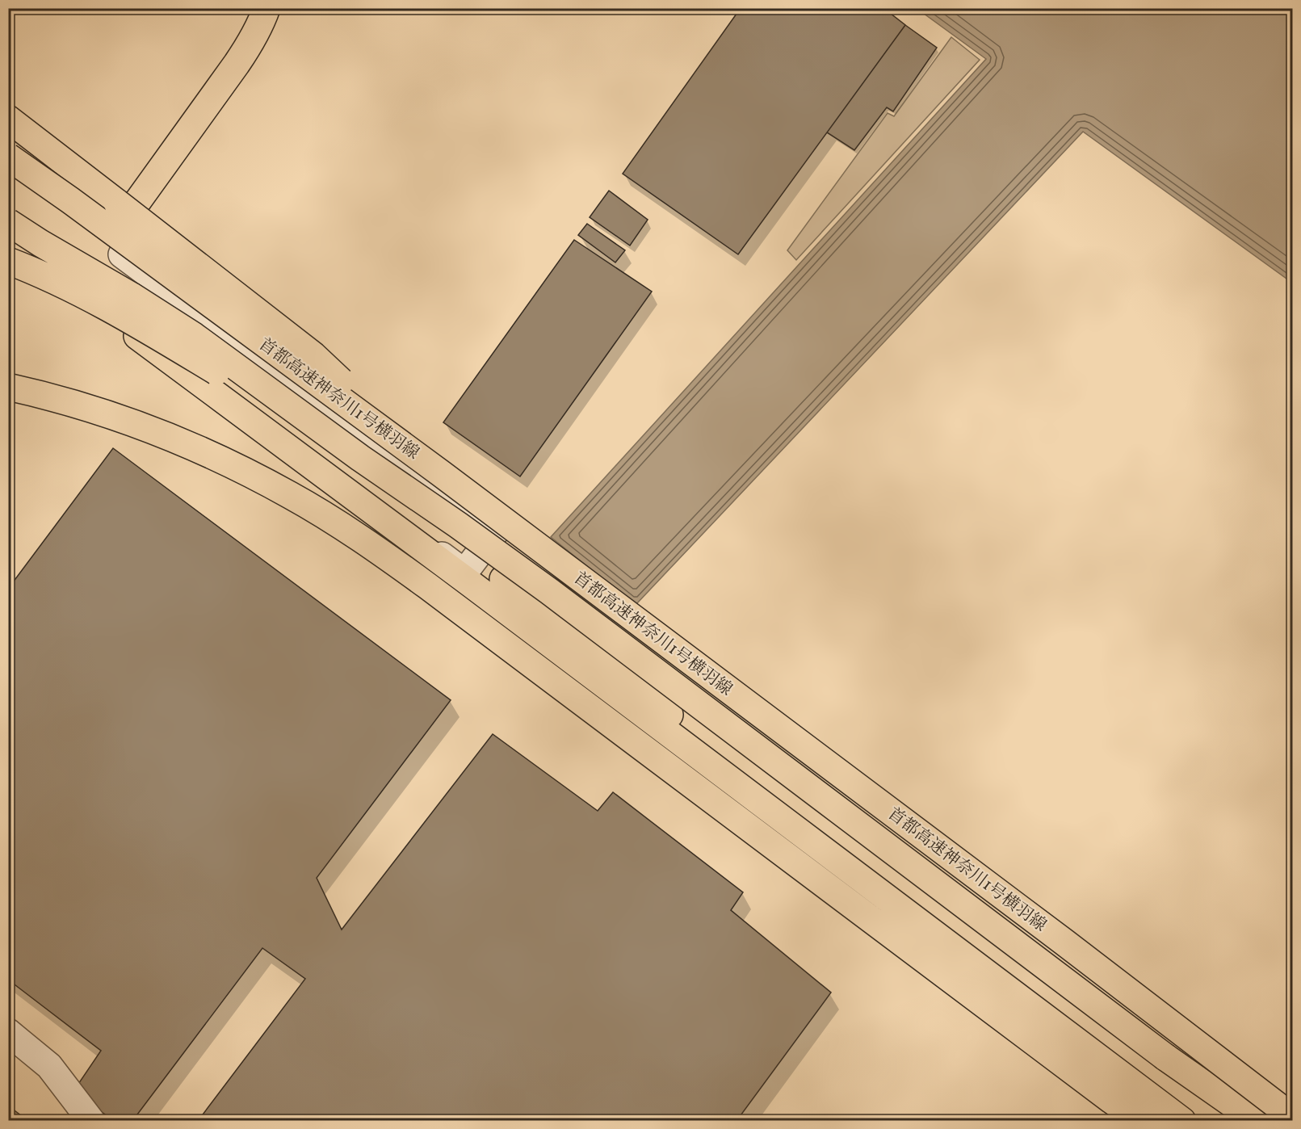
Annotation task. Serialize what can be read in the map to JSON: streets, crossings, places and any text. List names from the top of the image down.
{
  "streets": {
    "highway": ["首都高速神奈川1号横羽線"]
  }
}
